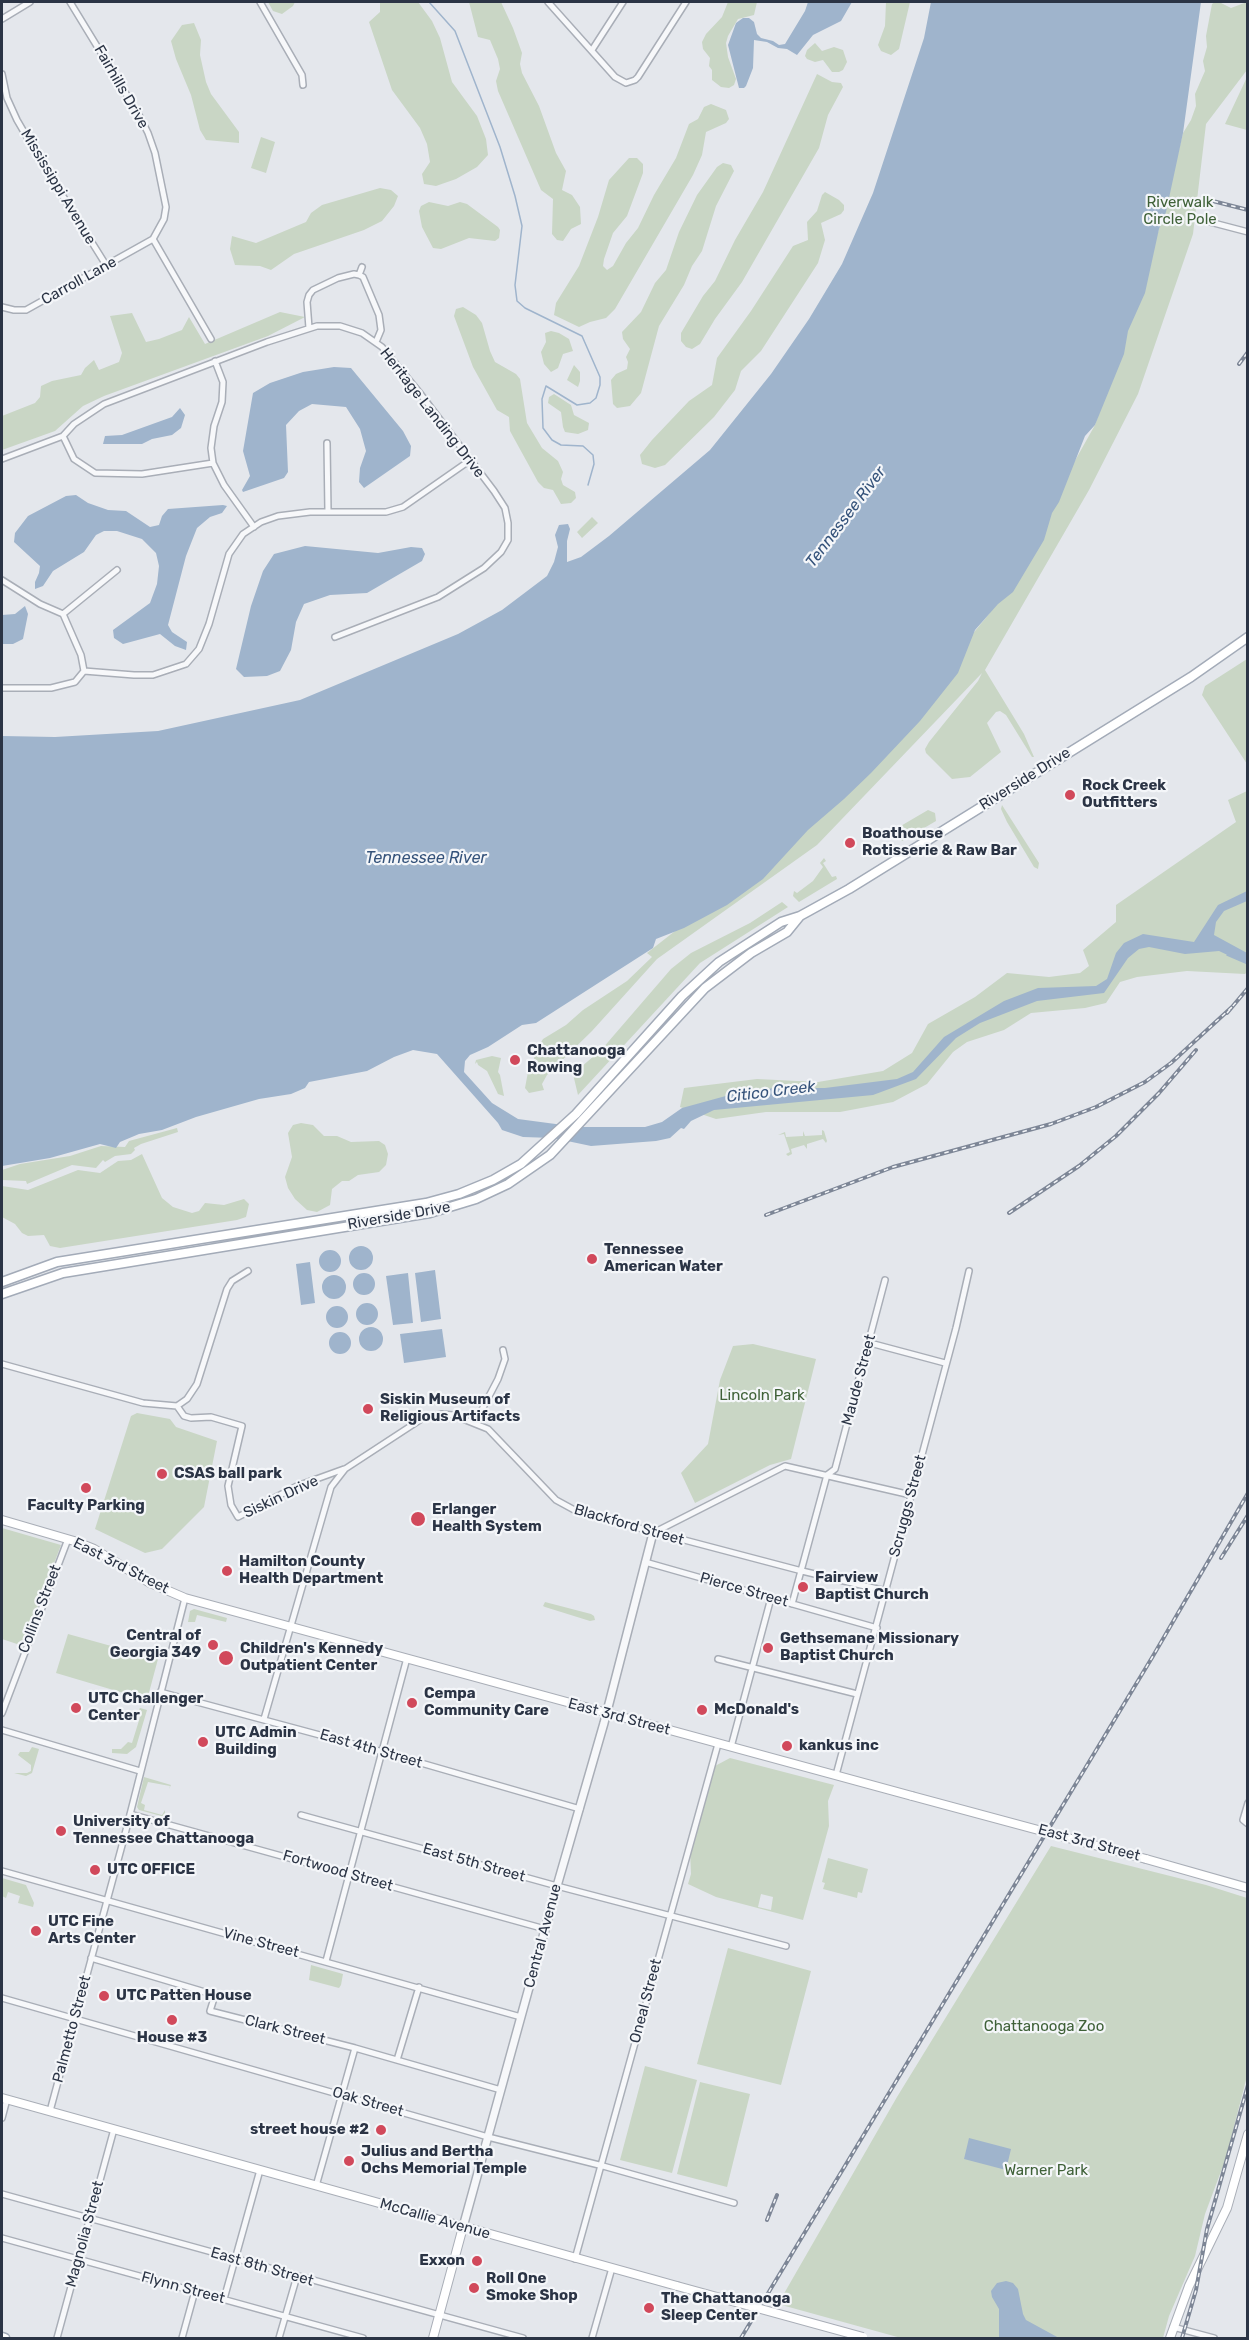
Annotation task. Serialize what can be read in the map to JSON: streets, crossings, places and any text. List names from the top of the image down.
{
  "streets": {
    "main road": [
      "Riverside Drive",
      "East 3rd Street",
      "Central Avenue",
      "McCallie Avenue"
    ],
    "street": [
      "Fairhills Drive",
      "Mississippi Avenue",
      "Carroll Lane",
      "Heritage Landing Drive",
      "Maude Street",
      "Siskin Drive",
      "Scruggs Street",
      "Blackford Street",
      "Pierce Street",
      "Collins Street",
      "East 4th Street",
      "East 5th Street",
      "Fortwood Street",
      "Vine Street",
      "Oneal Street",
      "Palmetto Street",
      "Clark Street",
      "Oak Street",
      "Magnolia Street",
      "East 8th Street",
      "Flynn Street"
    ]
  },
  "crossings": [
    ["Fairhills Drive", "Carroll Lane"],
    ["Mississippi Avenue", "Carroll Lane"],
    ["Siskin Drive", "Blackford Street"],
    ["Scruggs Street", "Blackford Street"],
    ["Scruggs Street", "East 3rd Street"],
    ["Scruggs Street", "Pierce Street"],
    ["Blackford Street", "Central Avenue"],
    ["East 3rd Street", "Collins Street"],
    ["East 3rd Street", "Central Avenue"],
    ["East 3rd Street", "Oneal Street"],
    ["East 3rd Street", "Palmetto Street"],
    ["Pierce Street", "Central Avenue"],
    ["East 4th Street", "Central Avenue"],
    ["East 4th Street", "Palmetto Street"],
    ["East 5th Street", "Central Avenue"],
    ["East 5th Street", "Oneal Street"],
    ["Fortwood Street", "Central Avenue"],
    ["Fortwood Street", "Palmetto Street"],
    ["Central Avenue", "Vine Street"],
    ["Central Avenue", "Clark Street"],
    ["Central Avenue", "Oak Street"],
    ["Central Avenue", "McCallie Avenue"],
    ["Central Avenue", "East 8th Street"],
    ["Vine Street", "Palmetto Street"],
    ["Oneal Street", "Oak Street"],
    ["Oneal Street", "McCallie Avenue"],
    ["Palmetto Street", "Clark Street"],
    ["Palmetto Street", "Oak Street"],
    ["Palmetto Street", "McCallie Avenue"],
    ["McCallie Avenue", "Magnolia Street"],
    ["Magnolia Street", "East 8th Street"],
    ["Magnolia Street", "Flynn Street"]
  ],
  "water": ["Tennessee River", "Citico Creek"],
  "parks": [
    "Riverwalk Circle Pole",
    "Lincoln Park",
    "Chattanooga Zoo",
    "Warner Park"
  ],
  "places": [
    "Rock Creek Outfitters",
    "Boathouse Rotisserie & Raw Bar",
    "Chattanooga Rowing",
    "Tennessee American Water",
    "Siskin Museum of Religious Artifacts",
    "CSAS ball park",
    "Faculty Parking",
    "Erlanger Health System",
    "Hamilton County Health Department",
    "Fairview Baptist Church",
    "Central of Georgia 349",
    "Gethsemane Missionary Baptist Church",
    "Children's Kennedy Outpatient Center",
    "Cempa Community Care",
    "UTC Challenger Center",
    "McDonald's",
    "UTC Admin Building",
    "kankus inc",
    "University of Tennessee Chattanooga",
    "UTC OFFICE",
    "UTC Fine Arts Center",
    "UTC Patten House",
    "House #3",
    "street house #2",
    "Julius and Bertha Ochs Memorial Temple",
    "Exxon",
    "Roll One Smoke Shop",
    "The Chattanooga Sleep Center"
  ]
}
